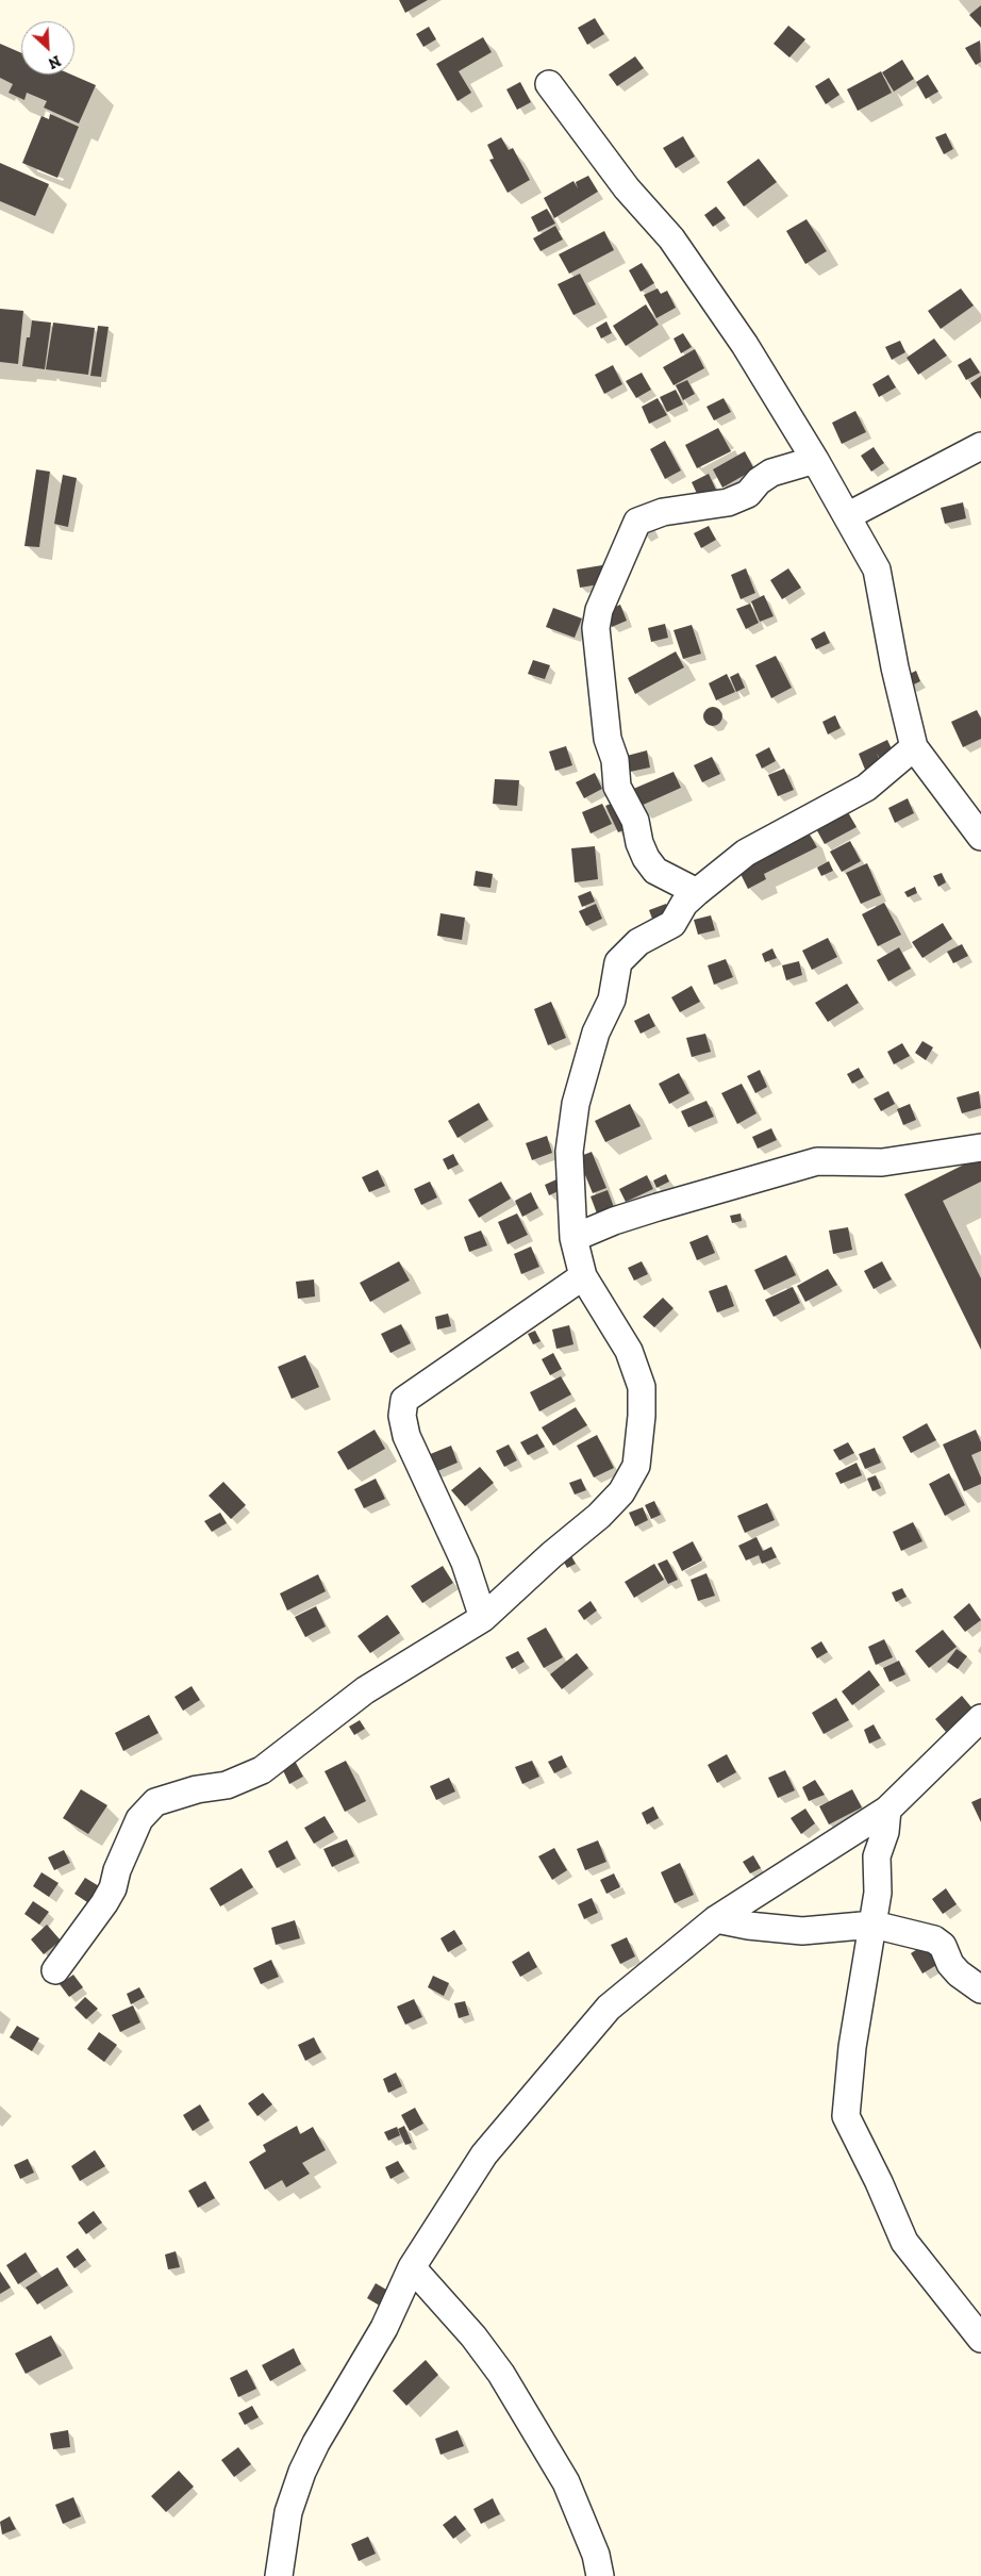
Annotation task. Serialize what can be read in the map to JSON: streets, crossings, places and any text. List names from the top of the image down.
{
  "north": "bottom right"
}
